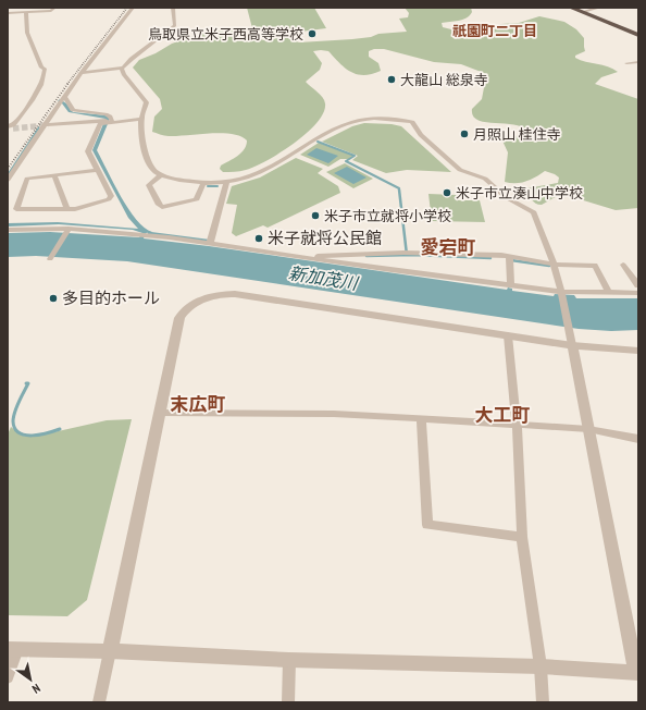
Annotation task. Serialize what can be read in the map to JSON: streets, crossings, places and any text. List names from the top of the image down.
{
  "districts": [
    "祇園町二丁目",
    "愛宕町",
    "末広町",
    "大工町"
  ],
  "water": ["新加茂川"],
  "places": [
    "鳥取県立米子西高等学校",
    "大龍山 総泉寺",
    "月照山 桂住寺",
    "米子市立湊山中学校",
    "米子市立就将小学校",
    "米子就将公民館",
    "多目的ホール"
  ],
  "north": "bottom right"
}
